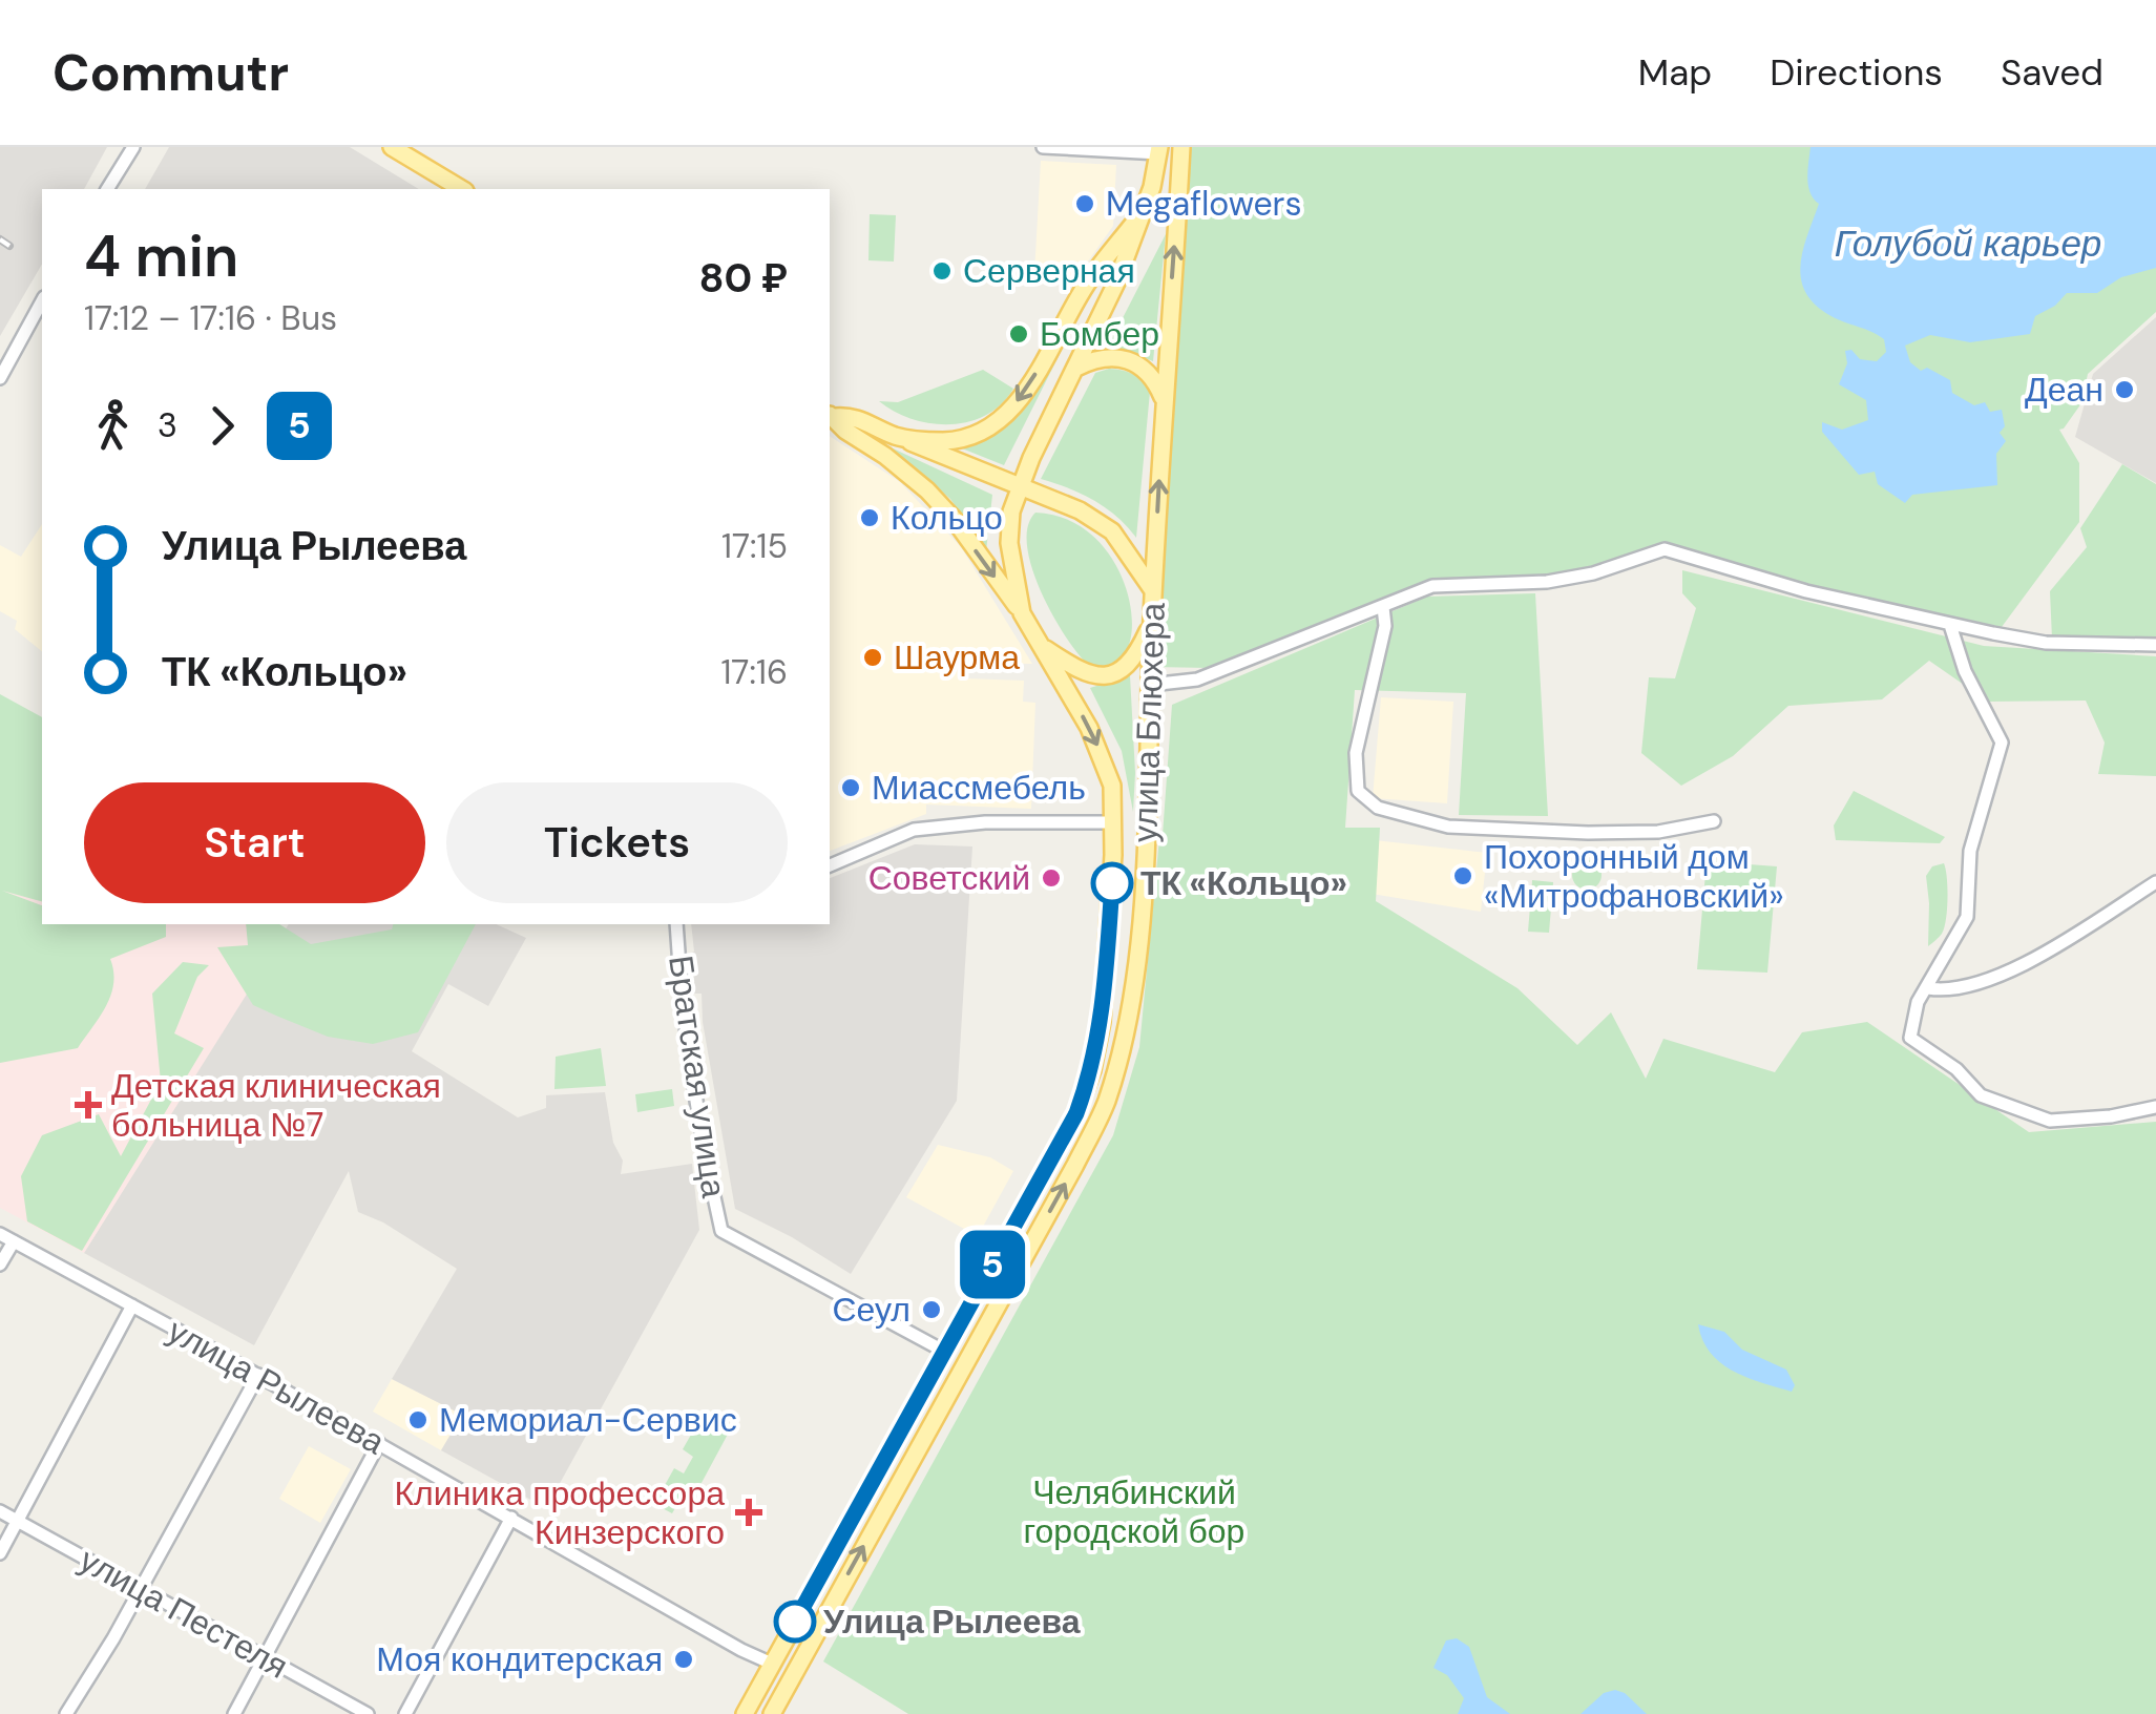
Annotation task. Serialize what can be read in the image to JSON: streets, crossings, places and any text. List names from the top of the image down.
{
  "streets": {
    "main road": ["улица Блюхера"],
    "street": ["Братская улица", "улица Рылеева", "улица Пестеля"]
  },
  "crossings": [
    ["улица Блюхера", "Братская улица"],
    ["улица Блюхера", "улица Рылеева"]
  ],
  "water": ["Голубой карьер"],
  "parks": ["Челябинский городской бор"],
  "places": {
    "other": [
      "Megaflowers",
      "Серверная",
      "Бомбер",
      "Деан",
      "Кольцо",
      "Шаурма",
      "Миассмебель",
      "Похоронный дом «Митрофановский»",
      "Советский",
      "ТК «Кольцо»",
      "Сеул",
      "Мемориал-Сервис",
      "Улица Рылеева",
      "Моя кондитерская"
    ],
    "health": ["Детская клиническая больница №7", "Клиника профессора Кинзерского"]
  },
  "lines": ["bus line 5"],
  "page": {
    "header": "Commutr",
    "nav": ["Map", "Directions", "Saved"],
    "on_map": "5",
    "heading": ["4 min", "17:12 – 17:16 · Bus", "80 ₽"],
    "legs": ["3", "5"],
    "list": [
      {
        "name": "Улица Рылеева",
        "value": "17:15"
      },
      {
        "name": "ТК «Кольцо»",
        "value": "17:16"
      }
    ],
    "buttons": ["Start", "Tickets"]
  }
}
